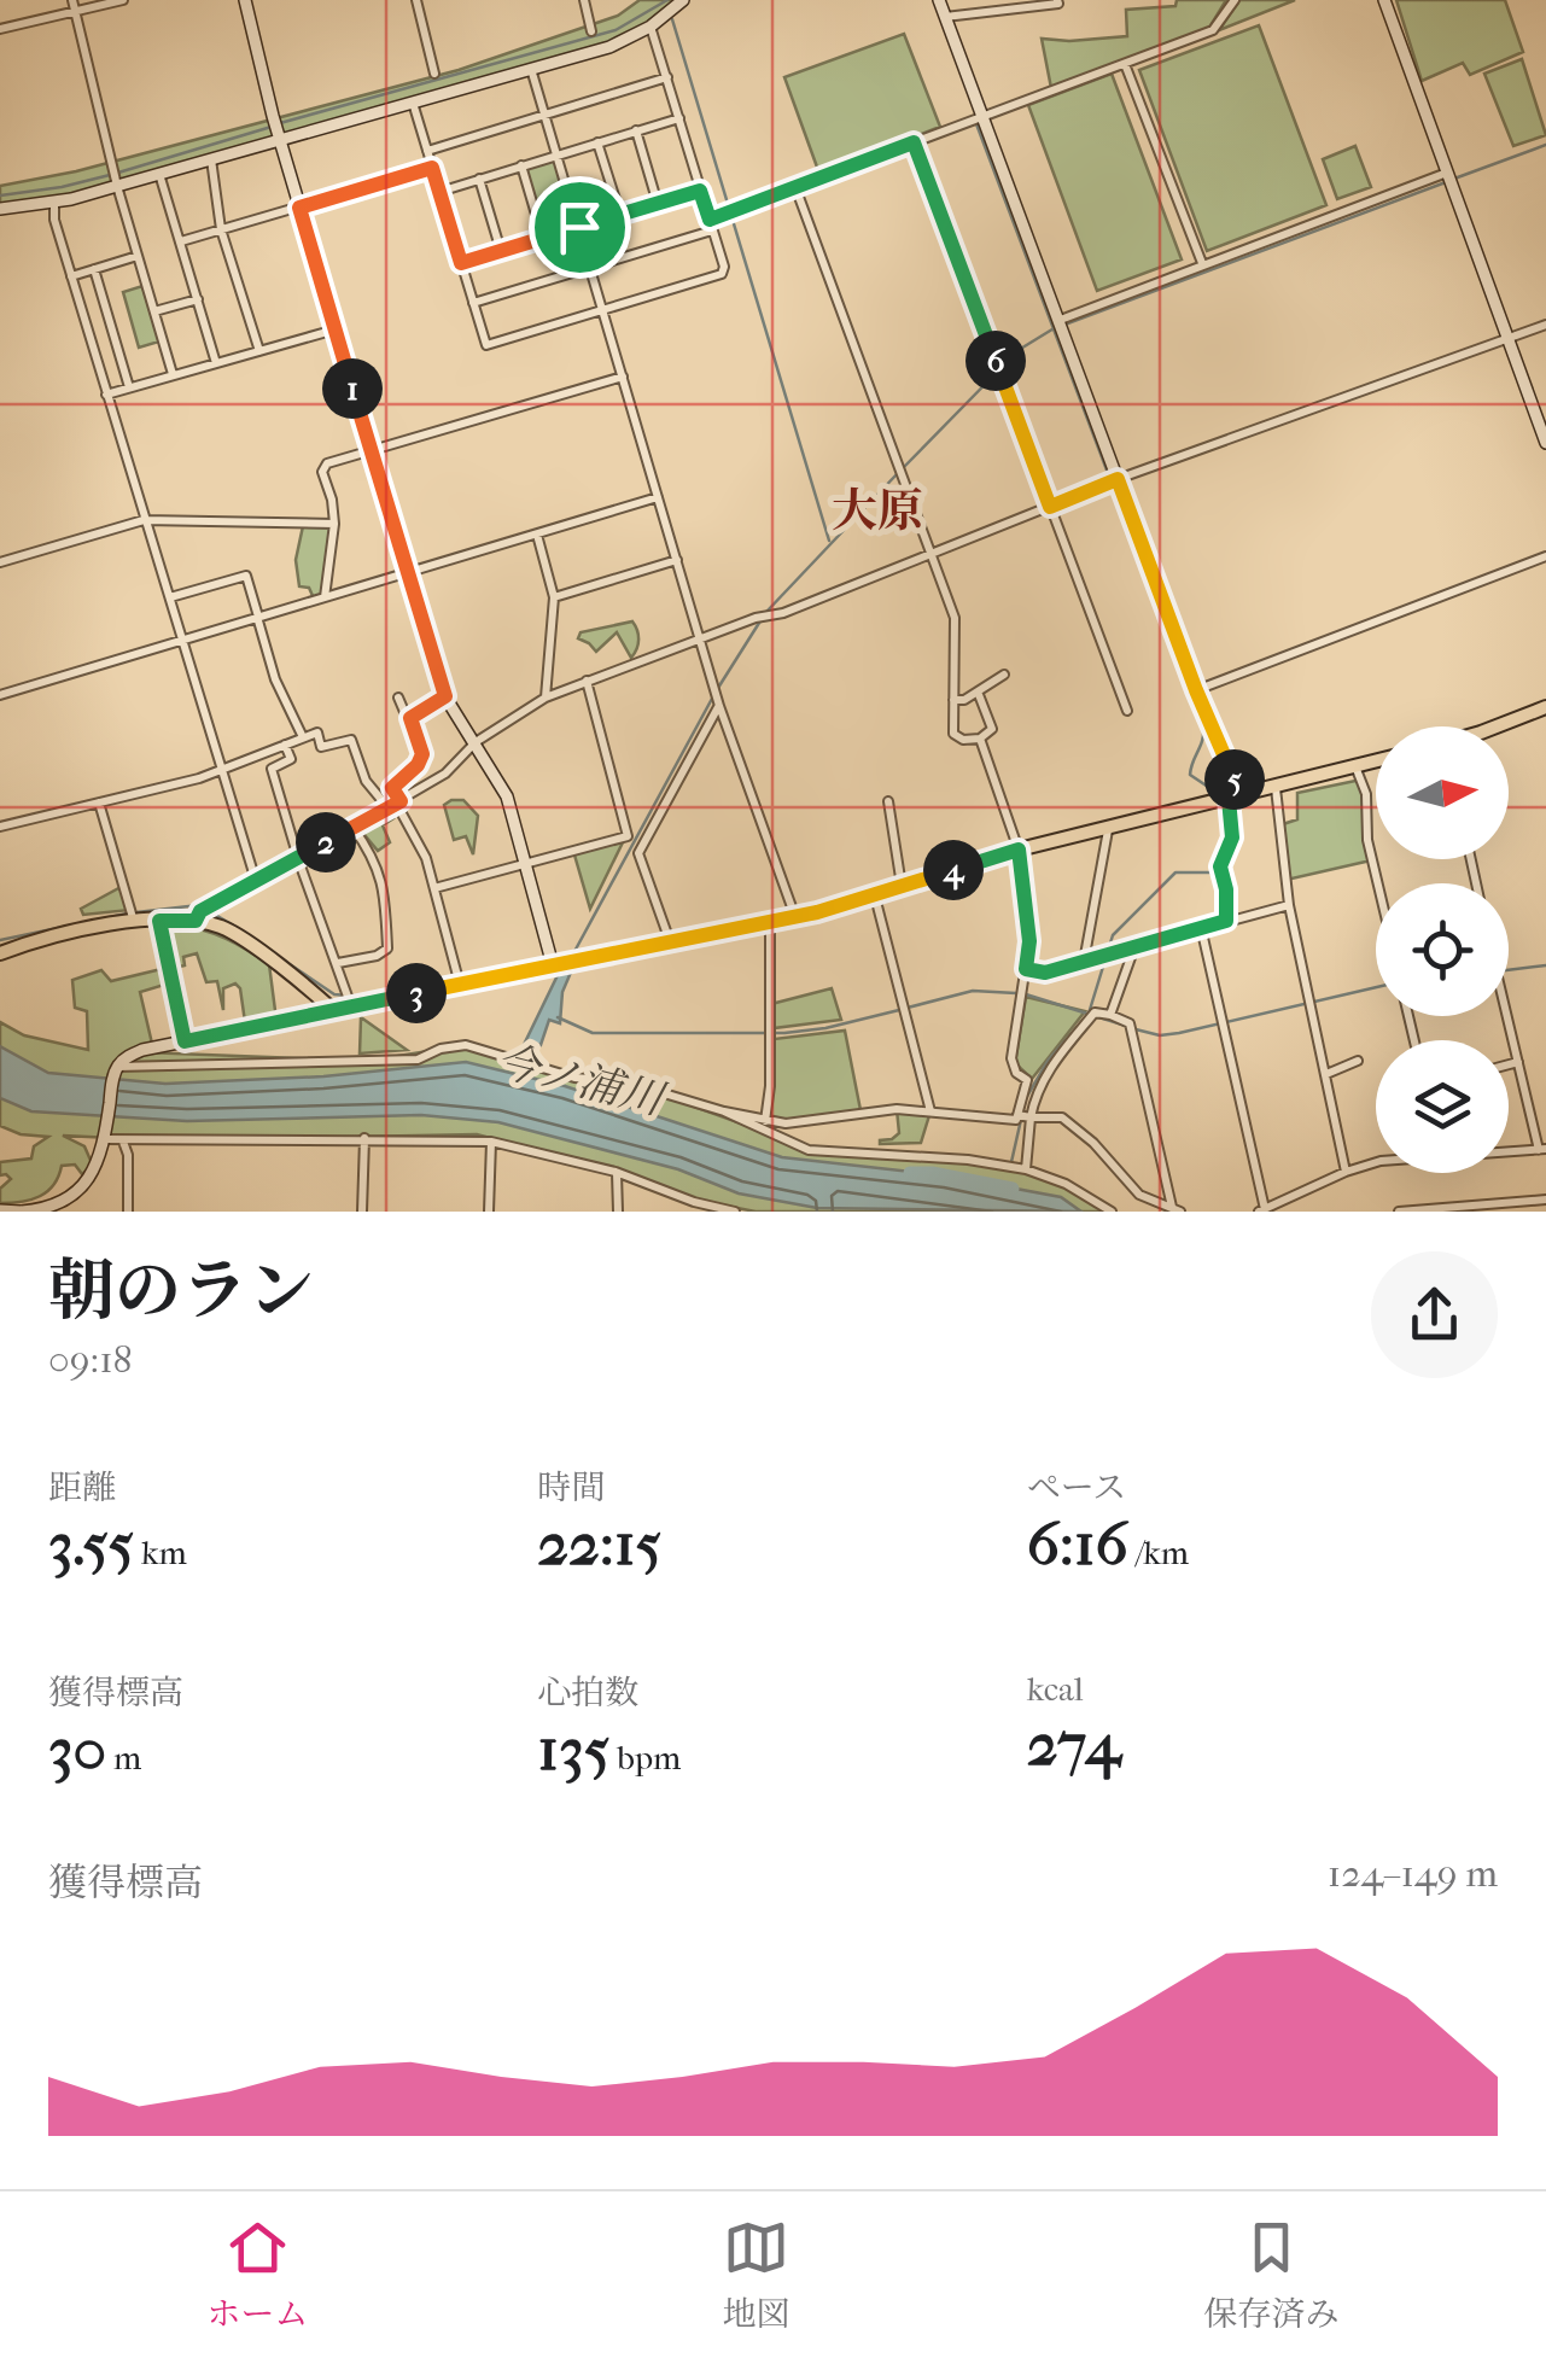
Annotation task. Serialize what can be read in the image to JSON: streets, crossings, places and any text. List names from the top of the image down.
{
  "districts": ["大原"],
  "water": ["今ノ浦川"],
  "north": "right",
  "page": {
    "pins": [
      "6",
      "1",
      "5",
      "2",
      "4",
      "3"
    ],
    "heading": ["朝のラン", "09:18"],
    "stats": [
      ["距離", "3.55 km"],
      ["時間", "22:15"],
      ["ペース", "6:16 /km"],
      ["獲得標高", "30 m"],
      ["心拍数", "135 bpm"],
      ["kcal", "274"]
    ],
    "chart": ["獲得標高", "124–149 m"],
    "tabs": ["ホーム", "地図", "保存済み"]
  }
}
